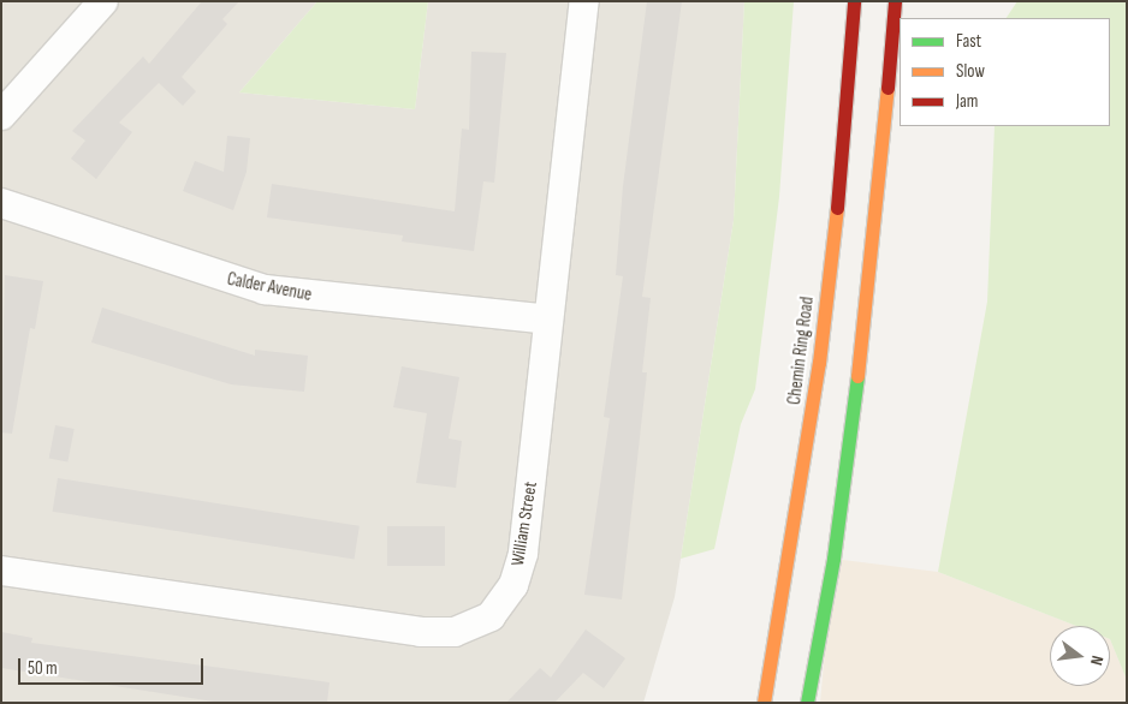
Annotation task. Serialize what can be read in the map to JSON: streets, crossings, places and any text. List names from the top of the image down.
{
  "streets": {
    "highway": ["Chemin Ring Road"],
    "street": ["Calder Avenue", "William Street"]
  },
  "crossings": [
    ["Calder Avenue", "William Street"]
  ],
  "legend": ["Fast", "Slow", "Jam"],
  "scale_bar": "50 m",
  "north": "right"
}
